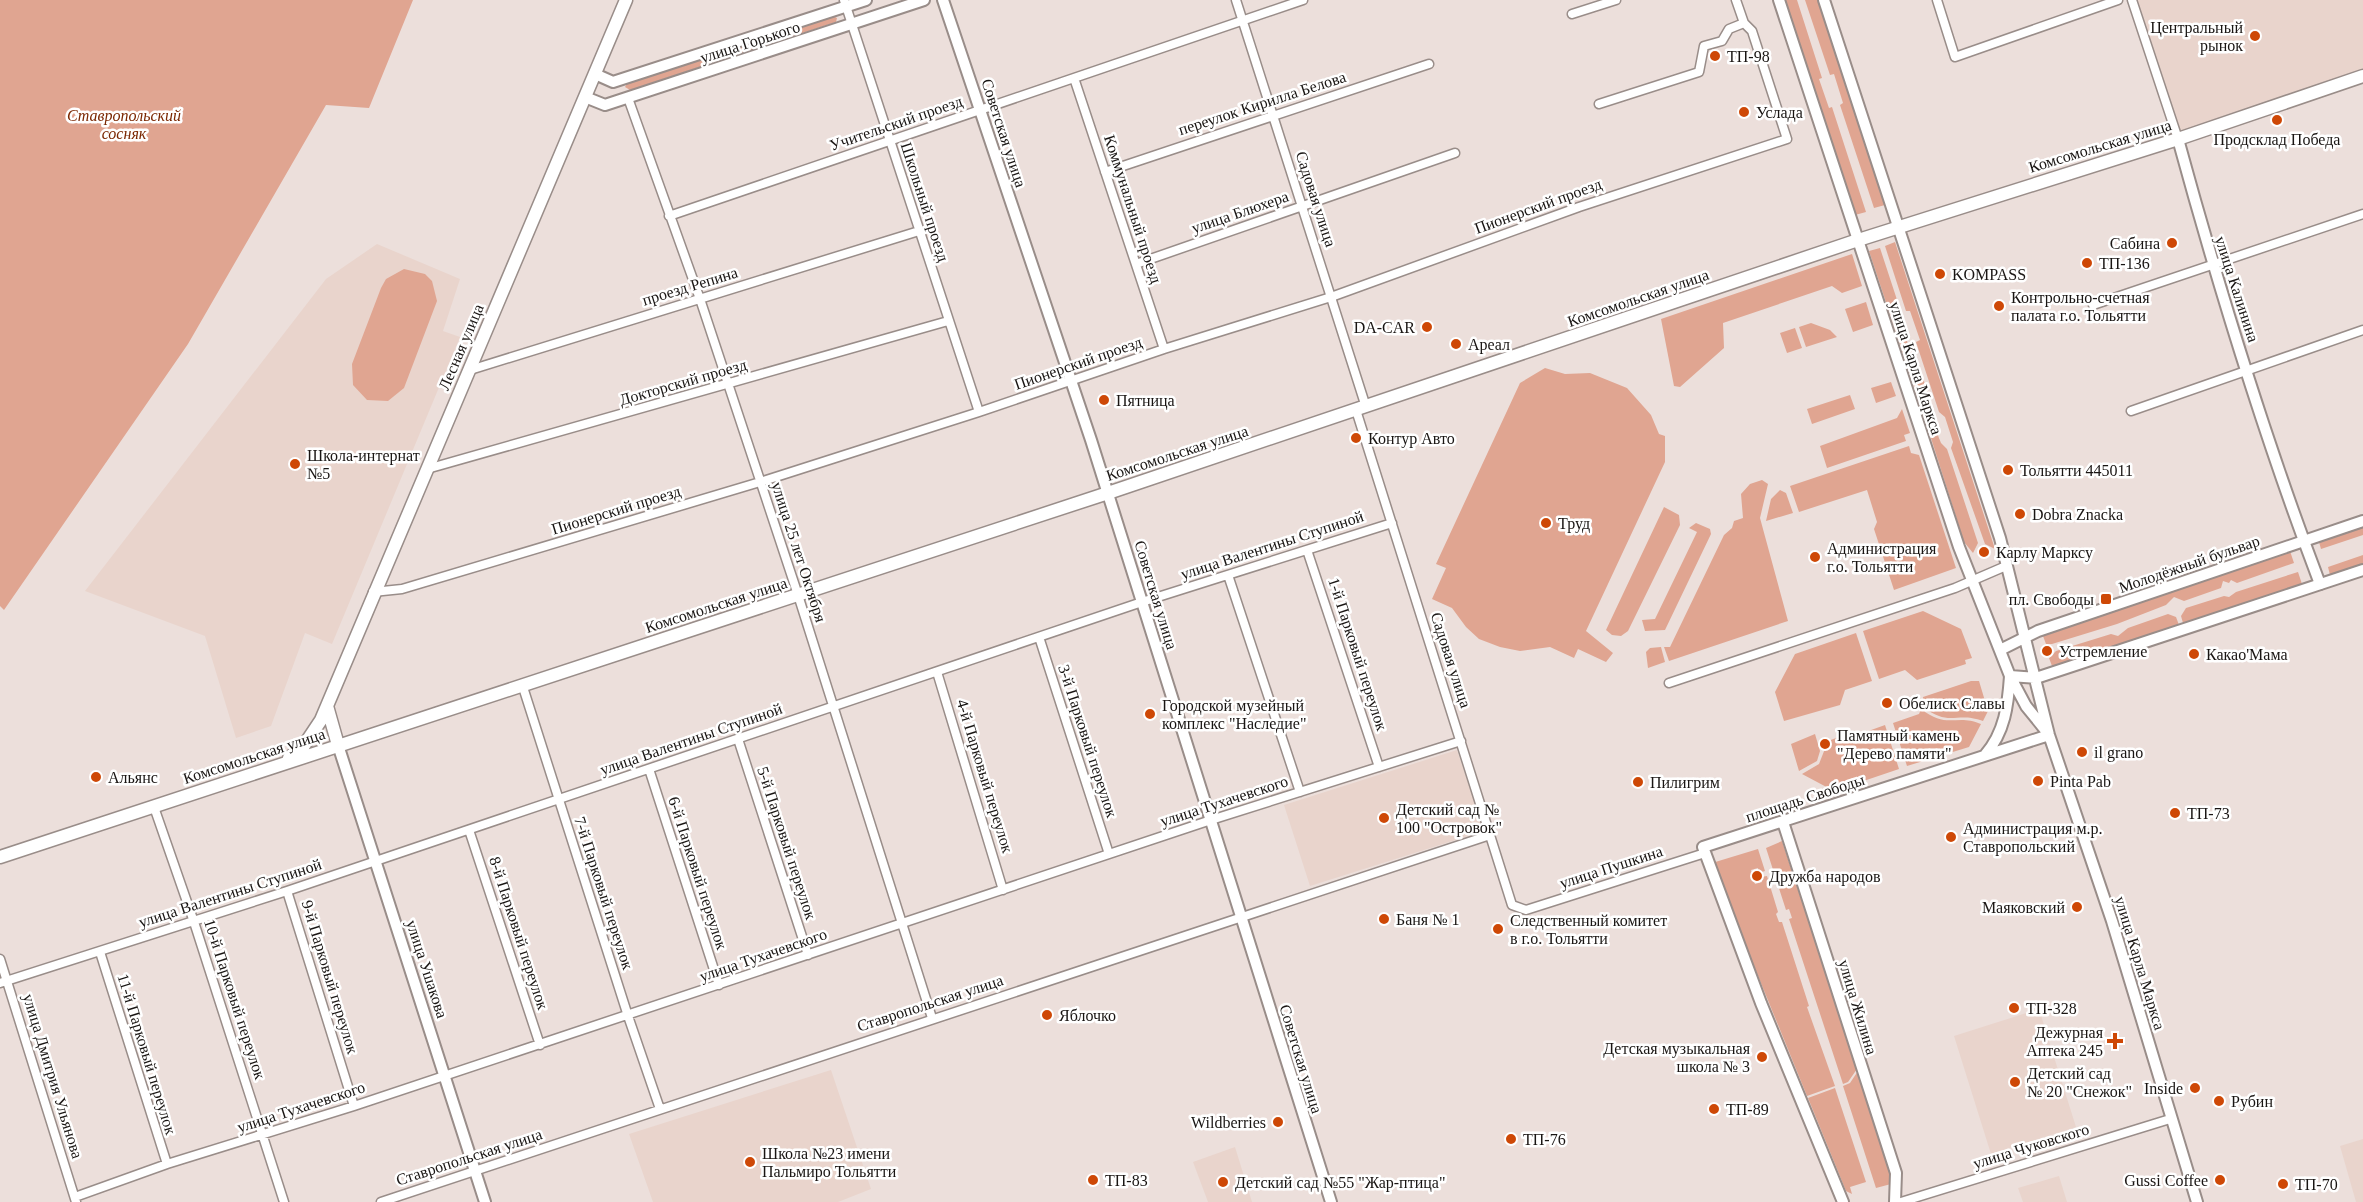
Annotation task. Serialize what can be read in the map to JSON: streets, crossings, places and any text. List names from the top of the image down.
{
  "streets": {
    "main road": [
      "улица Горького",
      "Советская улица",
      "Комсомольская улица",
      "улица Калинина",
      "Лесная улица",
      "улица Карла Маркса",
      "Молодёжный бульвар",
      "площадь Свободы",
      "улица Ушакова",
      "улица Жилина"
    ],
    "street": [
      "переулок Кирилла Белова",
      "Учительский проезд",
      "Садовая улица",
      "Школьный проезд",
      "Пионерский проезд",
      "Коммунальный проезд",
      "улица Блюхера",
      "проезд Репина",
      "Докторский проезд",
      "улица Валентины Ступиной",
      "улица 25 лет Октября",
      "1-й Парковый переулок",
      "3-й Парковый переулок",
      "4-й Парковый переулок",
      "улица Тухачевского",
      "5-й Парковый переулок",
      "улица Пушкина",
      "6-й Парковый переулок",
      "7-й Парковый переулок",
      "8-й Парковый переулок",
      "9-й Парковый переулок",
      "10-й Парковый переулок",
      "Ставропольская улица",
      "11-й Парковый переулок",
      "улица Дмитрия Ульянова",
      "улица Чуковского"
    ]
  },
  "crossings": [
    ["улица Горького", "Школьный проезд"],
    ["улица Горького", "Лесная улица"],
    ["улица Горького", "улица 25 лет Октября"],
    ["переулок Кирилла Белова", "Садовая улица"],
    ["переулок Кирилла Белова", "Коммунальный проезд"],
    ["Учительский проезд", "Советская улица"],
    ["Учительский проезд", "Садовая улица"],
    ["Учительский проезд", "Школьный проезд"],
    ["Учительский проезд", "Коммунальный проезд"],
    ["Учительский проезд", "улица 25 лет Октября"],
    ["Советская улица", "Комсомольская улица"],
    ["Советская улица", "Пионерский проезд"],
    ["Советская улица", "улица Валентины Ступиной"],
    ["Советская улица", "улица Тухачевского"],
    ["Советская улица", "Ставропольская улица"],
    ["Комсомольская улица", "Садовая улица"],
    ["Комсомольская улица", "улица Калинина"],
    ["Комсомольская улица", "Лесная улица"],
    ["Комсомольская улица", "улица Карла Маркса"],
    ["Комсомольская улица", "улица 25 лет Октября"],
    ["Комсомольская улица", "7-й Парковый переулок"],
    ["Комсомольская улица", "улица Ушакова"],
    ["Комсомольская улица", "10-й Парковый переулок"],
    ["Садовая улица", "Пионерский проезд"],
    ["Садовая улица", "улица Блюхера"],
    ["Садовая улица", "улица Валентины Ступиной"],
    ["Садовая улица", "улица Тухачевского"],
    ["Садовая улица", "улица Пушкина"],
    ["Садовая улица", "Ставропольская улица"],
    ["Школьный проезд", "Пионерский проезд"],
    ["Школьный проезд", "проезд Репина"],
    ["Школьный проезд", "Докторский проезд"],
    ["Пионерский проезд", "Коммунальный проезд"],
    ["Пионерский проезд", "Лесная улица"],
    ["Пионерский проезд", "улица 25 лет Октября"],
    ["Коммунальный проезд", "улица Блюхера"],
    ["проезд Репина", "Лесная улица"],
    ["проезд Репина", "улица 25 лет Октября"],
    ["улица Калинина", "Молодёжный бульвар"],
    ["Лесная улица", "Докторский проезд"],
    ["улица Карла Маркса", "Молодёжный бульвар"],
    ["улица Карла Маркса", "площадь Свободы"],
    ["улица Карла Маркса", "улица Чуковского"],
    ["Докторский проезд", "улица 25 лет Октября"],
    ["улица Валентины Ступиной", "улица 25 лет Октября"],
    ["улица Валентины Ступиной", "1-й Парковый переулок"],
    ["улица Валентины Ступиной", "3-й Парковый переулок"],
    ["улица Валентины Ступиной", "4-й Парковый переулок"],
    ["улица Валентины Ступиной", "5-й Парковый переулок"],
    ["улица Валентины Ступиной", "6-й Парковый переулок"],
    ["улица Валентины Ступиной", "7-й Парковый переулок"],
    ["улица Валентины Ступиной", "8-й Парковый переулок"],
    ["улица Валентины Ступиной", "улица Ушакова"],
    ["улица Валентины Ступиной", "9-й Парковый переулок"],
    ["улица Валентины Ступиной", "10-й Парковый переулок"],
    ["улица Валентины Ступиной", "11-й Парковый переулок"],
    ["улица Валентины Ступиной", "улица Дмитрия Ульянова"],
    ["улица 25 лет Октября", "улица Тухачевского"],
    ["улица 25 лет Октября", "Ставропольская улица"],
    ["1-й Парковый переулок", "улица Тухачевского"],
    ["3-й Парковый переулок", "улица Тухачевского"],
    ["4-й Парковый переулок", "улица Тухачевского"],
    ["площадь Свободы", "улица Пушкина"],
    ["площадь Свободы", "улица Жилина"],
    ["улица Тухачевского", "5-й Парковый переулок"],
    ["улица Тухачевского", "6-й Парковый переулок"],
    ["улица Тухачевского", "7-й Парковый переулок"],
    ["улица Тухачевского", "8-й Парковый переулок"],
    ["улица Тухачевского", "улица Ушакова"],
    ["улица Тухачевского", "9-й Парковый переулок"],
    ["улица Тухачевского", "10-й Парковый переулок"],
    ["улица Тухачевского", "11-й Парковый переулок"],
    ["улица Тухачевского", "улица Дмитрия Ульянова"],
    ["7-й Парковый переулок", "Ставропольская улица"],
    ["улица Ушакова", "Ставропольская улица"]
  ],
  "parks": ["Ставропольский сосняк"],
  "places": {
    "other": [
      "Центральный рынок",
      "ТП-98",
      "Услада",
      "Продсклад Победа",
      "Сабина",
      "ТП-136",
      "KOMPASS",
      "Контрольно-счетная палата г.о. Тольятти",
      "DA-CAR",
      "Ареал",
      "Пятница",
      "Контур Авто",
      "Школа-интернат №5",
      "Тольятти 445011",
      "Dobra Znacka",
      "Труд",
      "Карлу Марксу",
      "Администрация г.о. Тольятти",
      "Устремление",
      "Какао'Мама",
      "Обелиск Славы",
      "Городской музейный комплекс \"Наследие\"",
      "Памятный камень \"Дерево памяти\"",
      "il grano",
      "Альянс",
      "Pinta Pab",
      "Пилигрим",
      "ТП-73",
      "Детский сад № 100 \"Островок\"",
      "Администрация м.р. Ставропольский",
      "Дружба народов",
      "Маяковский",
      "Баня № 1",
      "Следственный комитет в г.о. Тольятти",
      "ТП-328",
      "Яблочко",
      "Детская музыкальная школа № 3",
      "Детский сад № 20 \"Снежок\"",
      "Inside",
      "Рубин",
      "ТП-89",
      "Wildberries",
      "ТП-76",
      "Школа №23 имени Пальмиро Тольятти",
      "ТП-83",
      "Gussi Coffee",
      "Детский сад №55 \"Жар-птица\"",
      "ТП-70"
    ],
    "transit": ["пл. Свободы"],
    "health": ["Дежурная Аптека 245"]
  }
}
